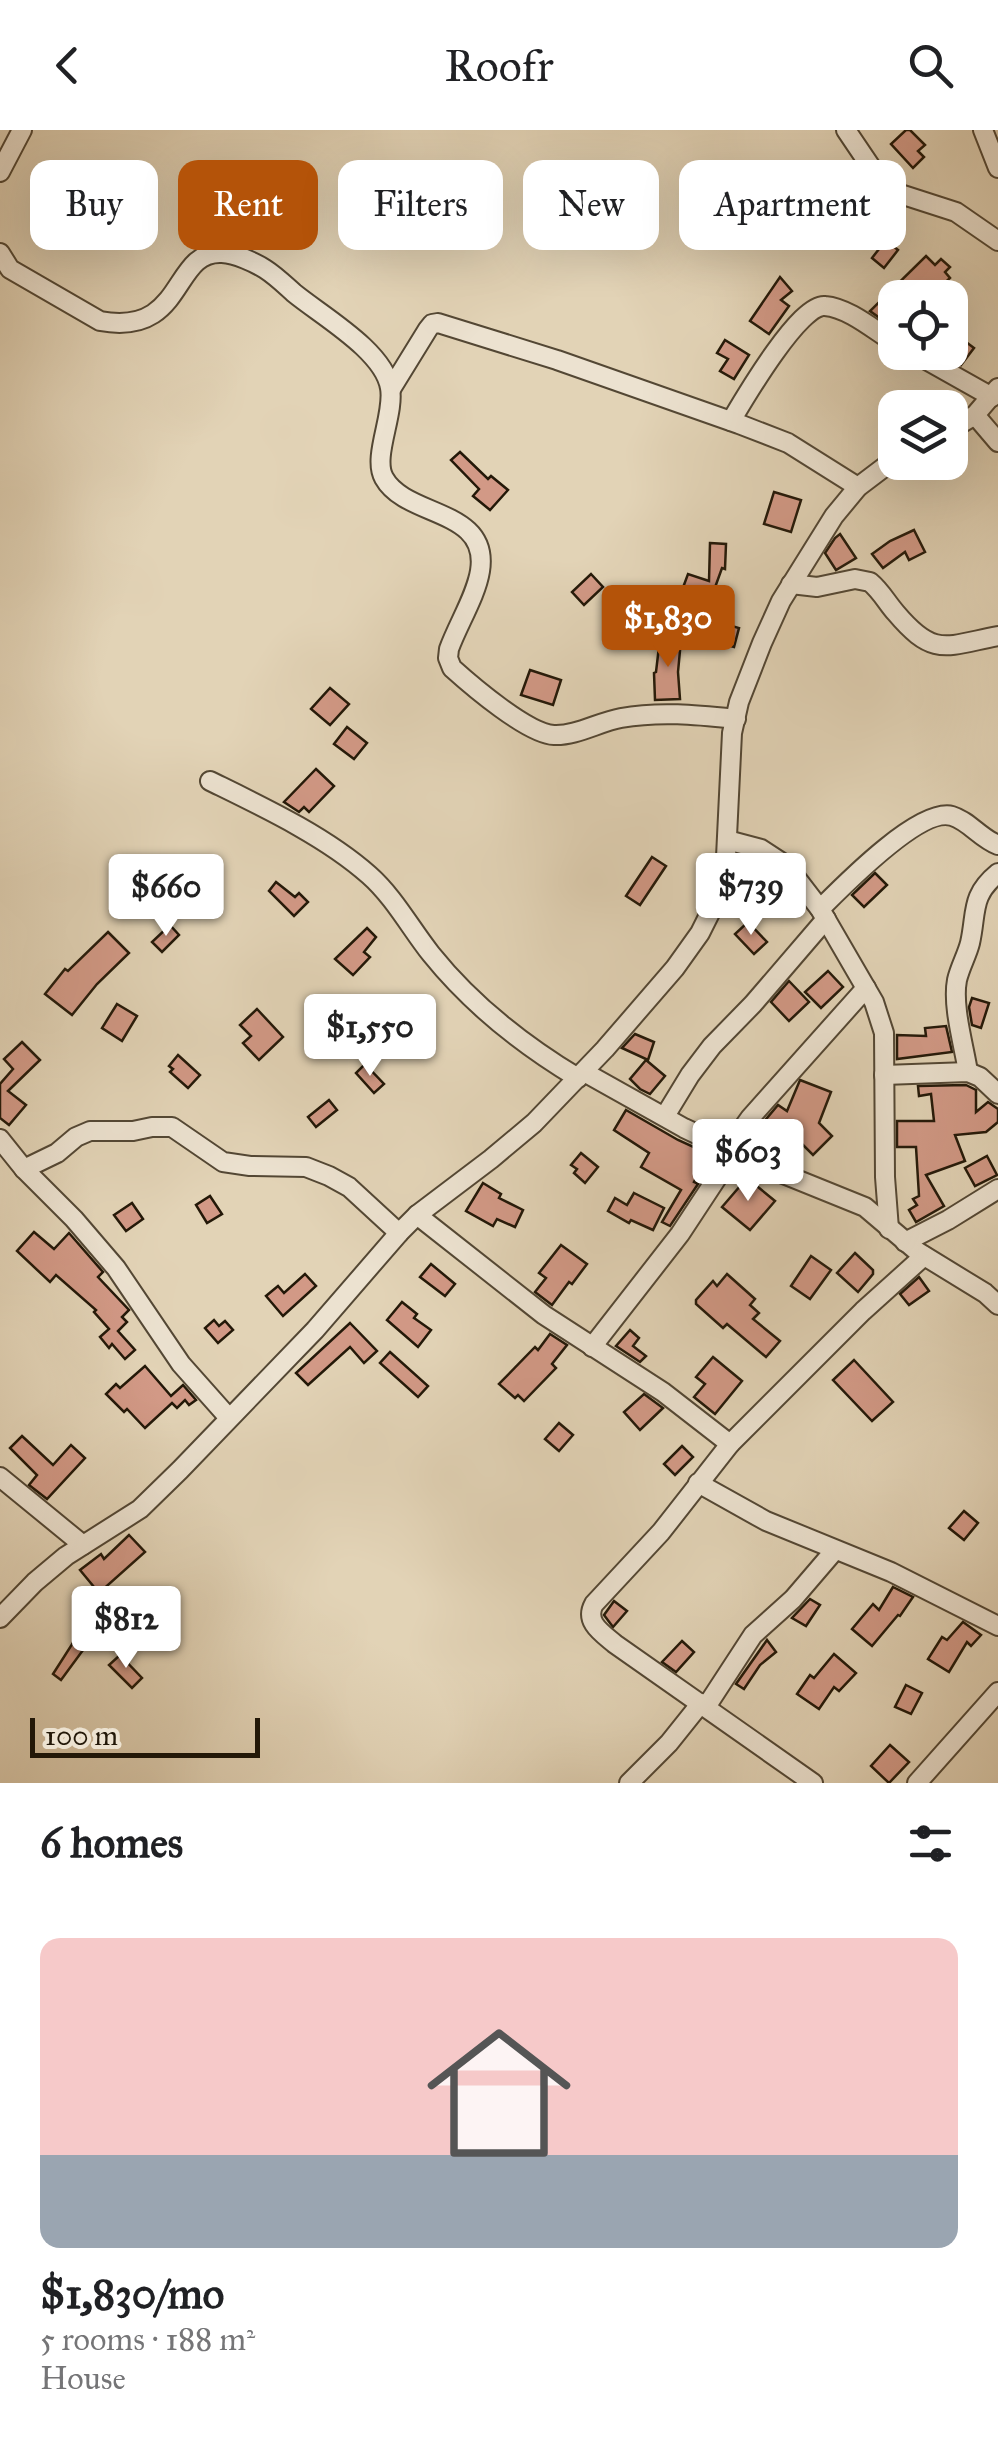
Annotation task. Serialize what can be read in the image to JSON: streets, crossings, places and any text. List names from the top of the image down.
{
  "scale_bar": "100 m",
  "page": {
    "header": "Roofr",
    "chip": [
      "Buy",
      "Rent",
      "Filters",
      "New",
      "Apartment"
    ],
    "price": [
      "$1,830",
      "$739",
      "$660",
      "$1,550",
      "$603",
      "$812"
    ],
    "scale": "100 m",
    "heading": "6 homes",
    "list": [
      {
        "name": "$1,830/mo",
        "note": "5 rooms · 188 m² · House"
      }
    ]
  }
}
